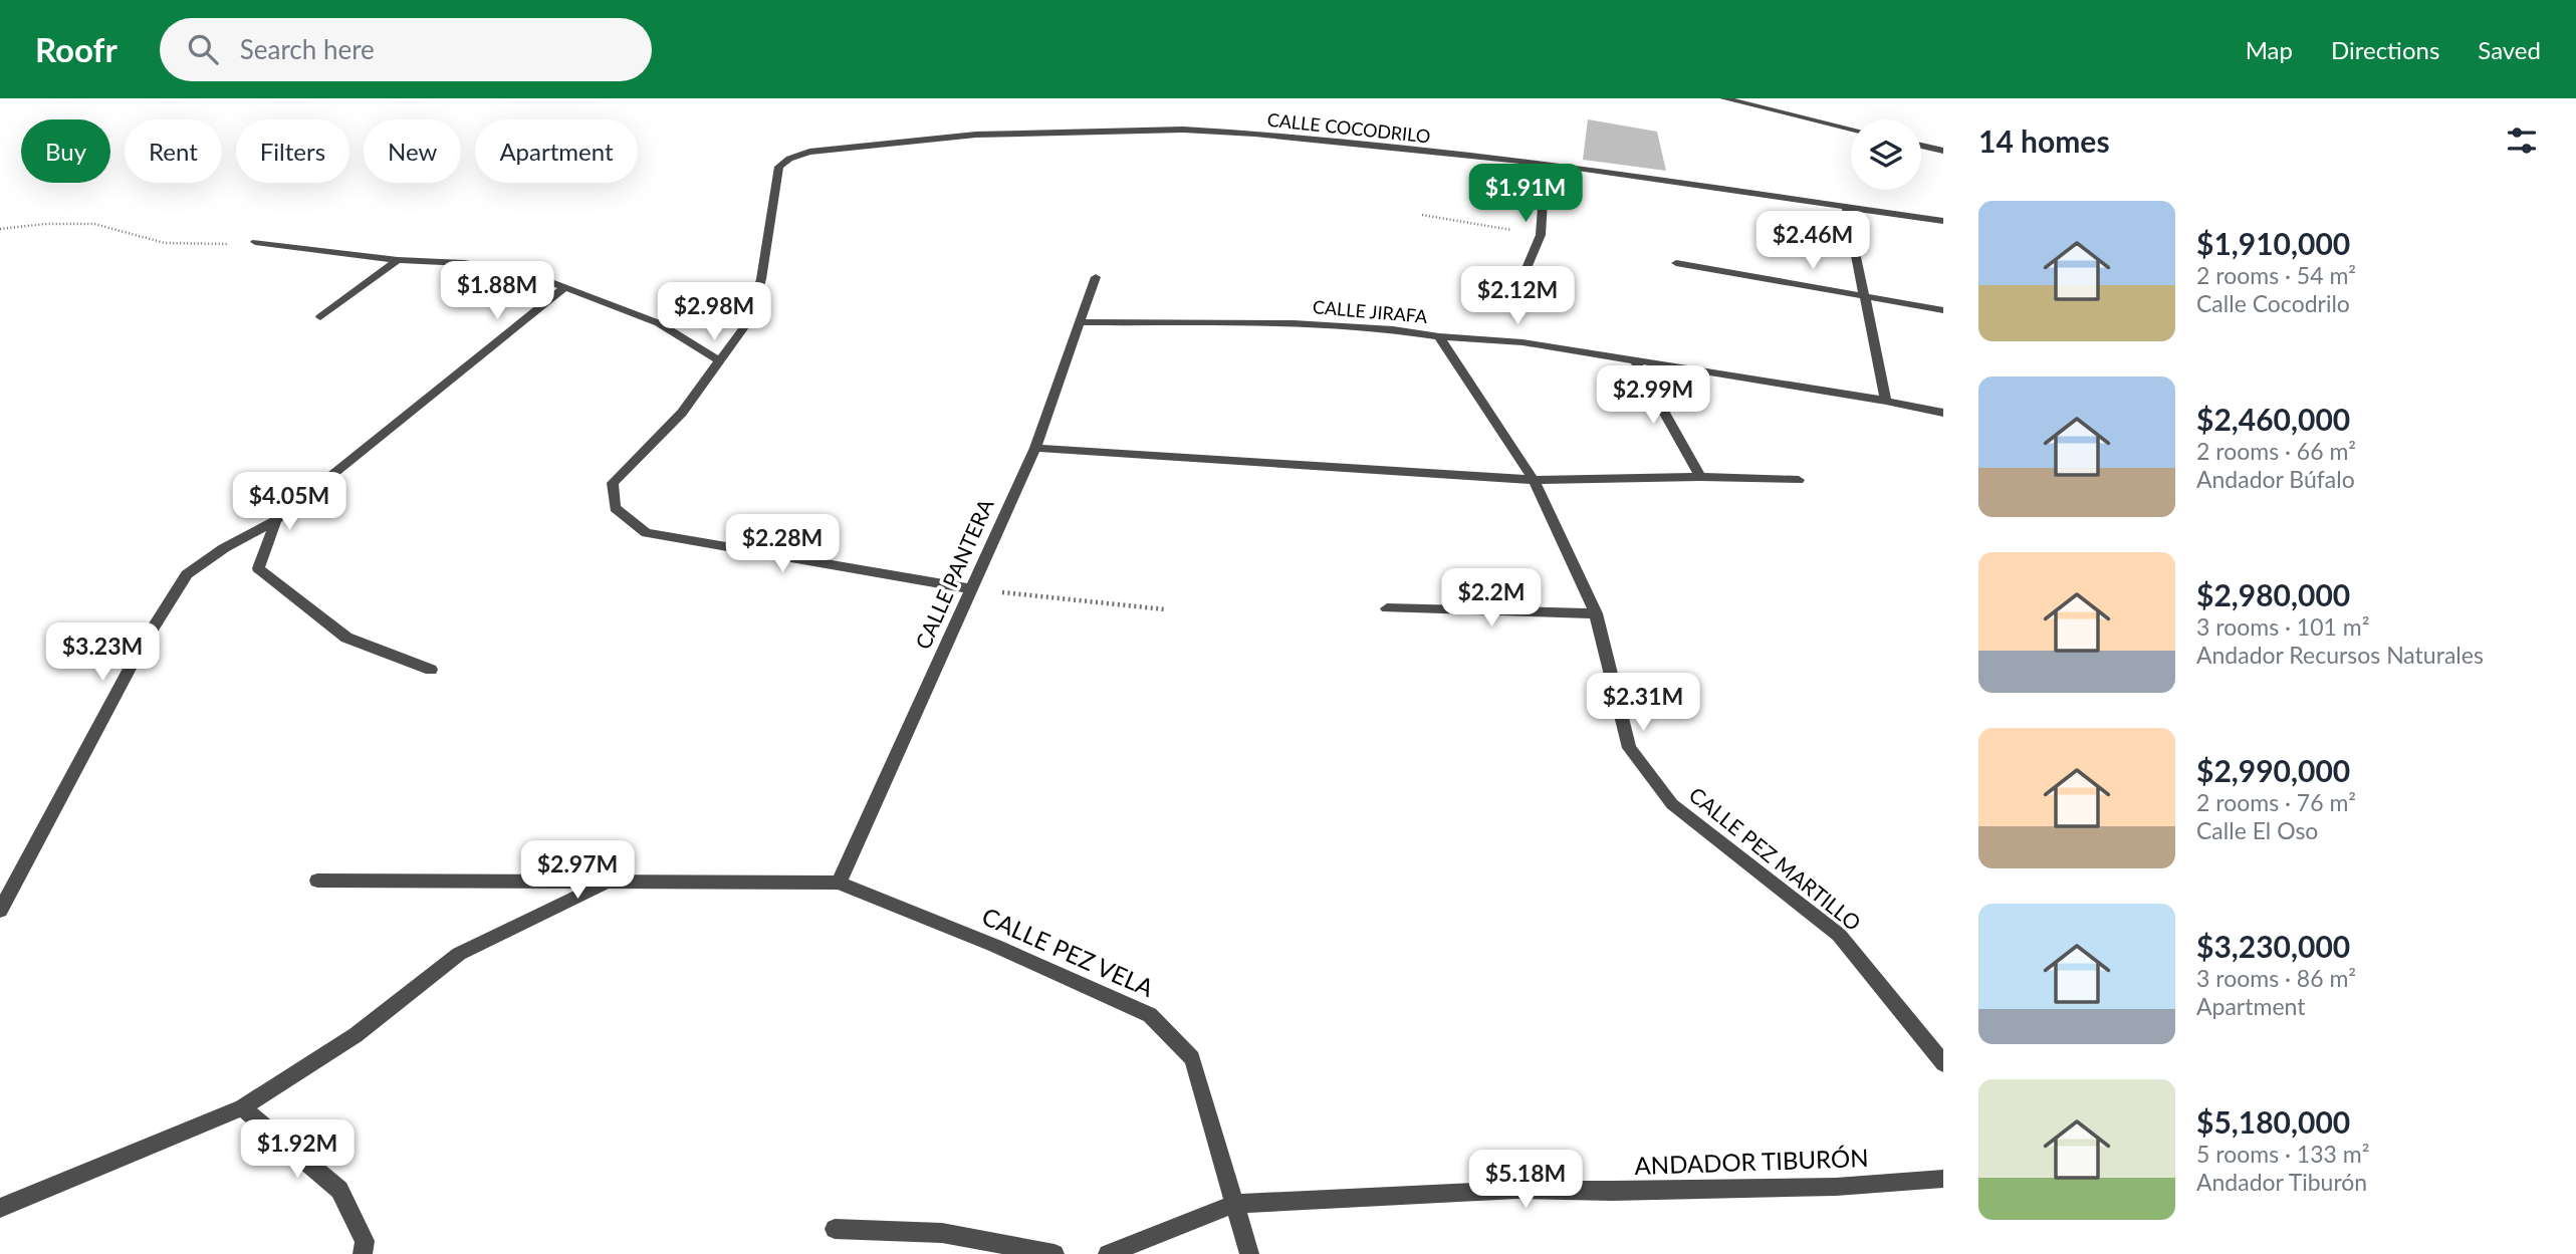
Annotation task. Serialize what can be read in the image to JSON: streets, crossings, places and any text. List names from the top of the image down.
{
  "streets": {
    "street": [
      "CALLE COCODRILO",
      "CALLE JIRAFA",
      "CALLE PANTERA",
      "CALLE PEZ MARTILLO",
      "CALLE PEZ VELA",
      "ANDADOR TIBURÓN"
    ]
  },
  "crossings": [
    ["CALLE JIRAFA", "CALLE PANTERA"],
    ["CALLE JIRAFA", "CALLE PEZ MARTILLO"],
    ["CALLE PANTERA", "CALLE PEZ VELA"],
    ["CALLE PEZ VELA", "ANDADOR TIBURÓN"]
  ],
  "page": {
    "header": "Roofr",
    "search": "Search here",
    "nav": ["Map", "Directions", "Saved"],
    "heading": "14 homes",
    "chip": [
      "Buy",
      "Rent",
      "Filters",
      "New",
      "Apartment"
    ],
    "price": [
      "$1.91M",
      "$2.46M",
      "$1.88M",
      "$2.12M",
      "$2.98M",
      "$2.99M",
      "$4.05M",
      "$2.28M",
      "$2.2M",
      "$3.23M",
      "$2.31M",
      "$2.97M",
      "$1.92M",
      "$5.18M"
    ],
    "list": [
      {
        "name": "$1,910,000",
        "note": "2 rooms · 54 m² · Calle Cocodrilo"
      },
      {
        "name": "$2,460,000",
        "note": "2 rooms · 66 m² · Andador Búfalo"
      },
      {
        "name": "$2,980,000",
        "note": "3 rooms · 101 m² · Andador Recursos Naturales"
      },
      {
        "name": "$2,990,000",
        "note": "2 rooms · 76 m² · Calle El Oso"
      },
      {
        "name": "$3,230,000",
        "note": "3 rooms · 86 m² · Apartment"
      },
      {
        "name": "$5,180,000",
        "note": "5 rooms · 133 m² · Andador Tiburón"
      }
    ]
  }
}
